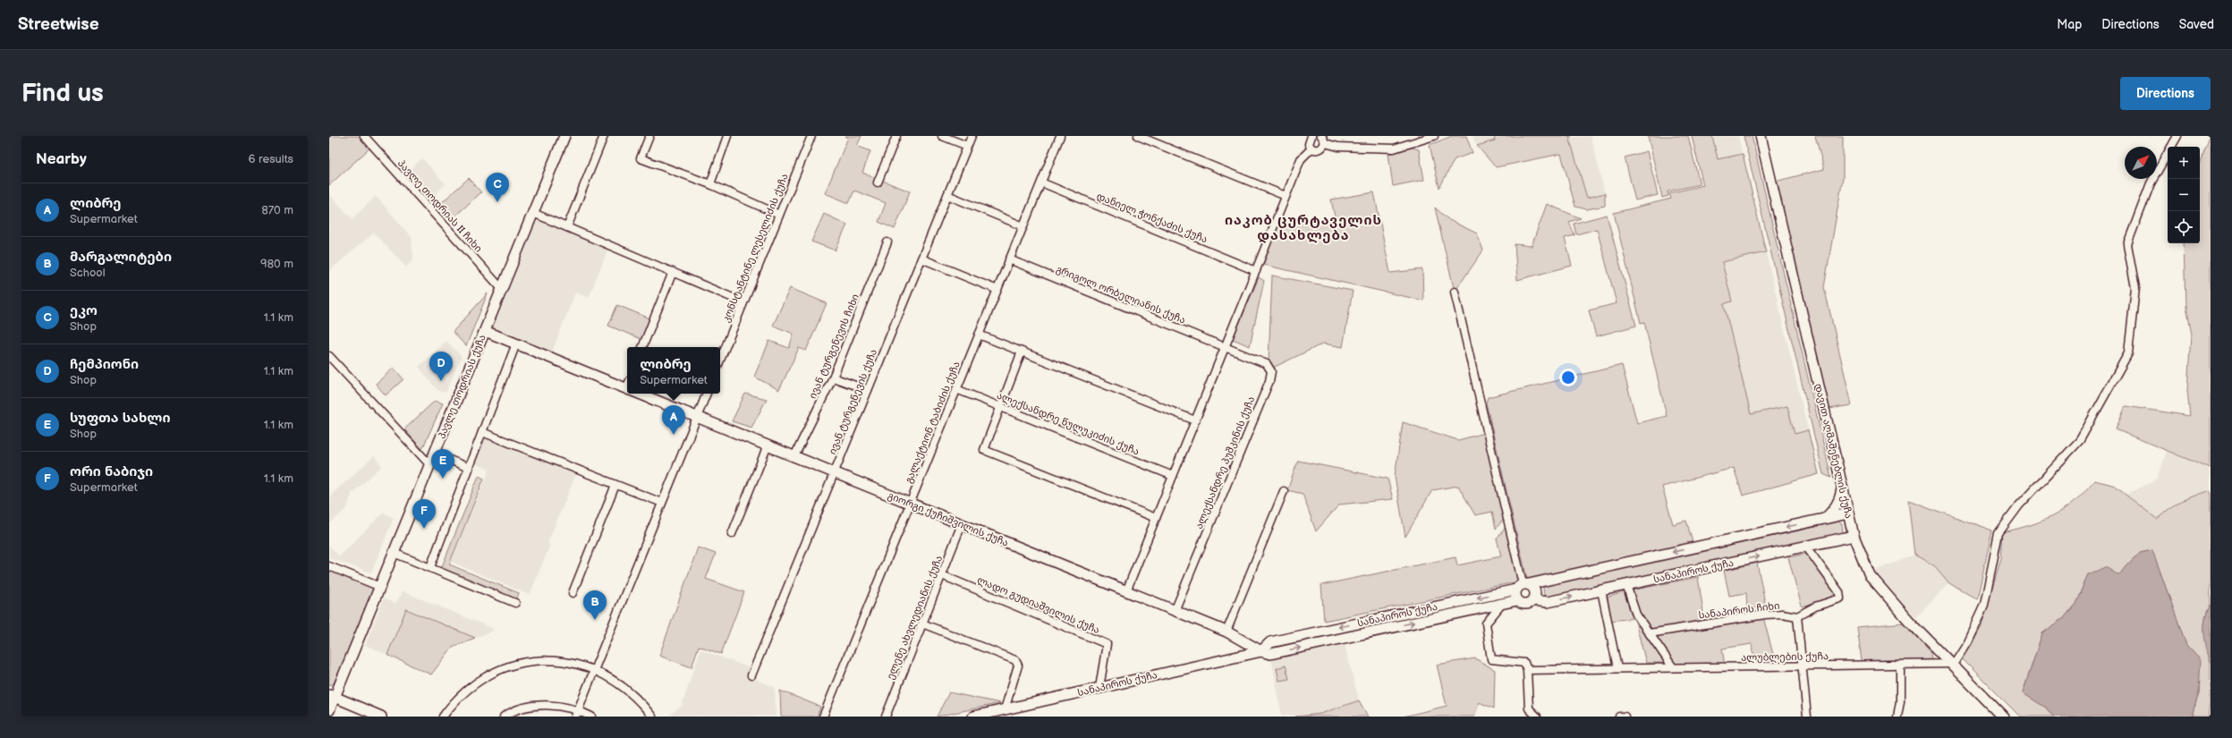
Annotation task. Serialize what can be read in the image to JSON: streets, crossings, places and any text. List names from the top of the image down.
{
  "streets": {
    "main road": [
      "პავლე თოდრიას ქუჩა",
      "დავით აღმაშენებლის ქუჩა",
      "გიორგი ქუჩიშვილის ქუჩა",
      "სანაპიროს ქუჩა"
    ],
    "street": [
      "პავლე თოდრიას II ჩიხი",
      "დანიელ ჭონქაძის ქუჩა",
      "კონსტანტინე ლესელიძის ქუჩა",
      "გრიგოლ ორბელიანის ქუჩა",
      "ივან ტურგენევის ჩიხი",
      "ივან ტურგენევის ქუჩა",
      "გალაქტიონ ტაბიძის ქუჩა",
      "ალექსანდრე წულუკიძის ქუჩა",
      "ალექსანდრე პუშკინის ქუჩა",
      "ლადო გუდიაშვილის ქუჩა",
      "სანაპიროს ჩიხი",
      "ელენე ახვლედიანის ქუჩა",
      "ალუბლების ქუჩა"
    ]
  },
  "crossings": [
    ["პავლე თოდრიას II ჩიხი", "პავლე თოდრიას ქუჩა"],
    ["დანიელ ჭონქაძის ქუჩა", "გალაქტიონ ტაბიძის ქუჩა"],
    ["გრიგოლ ორბელიანის ქუჩა", "გალაქტიონ ტაბიძის ქუჩა"],
    ["გრიგოლ ორბელიანის ქუჩა", "ალექსანდრე პუშკინის ქუჩა"],
    ["ივან ტურგენევის ჩიხი", "გიორგი ქუჩიშვილის ქუჩა"],
    ["პავლე თოდრიას ქუჩა", "გიორგი ქუჩიშვილის ქუჩა"],
    ["ივან ტურგენევის ქუჩა", "გიორგი ქუჩიშვილის ქუჩა"],
    ["გალაქტიონ ტაბიძის ქუჩა", "ალექსანდრე წულუკიძის ქუჩა"],
    ["გალაქტიონ ტაბიძის ქუჩა", "გიორგი ქუჩიშვილის ქუჩა"],
    ["დავით აღმაშენებლის ქუჩა", "სანაპიროს ქუჩა"],
    ["დავით აღმაშენებლის ქუჩა", "ალუბლების ქუჩა"],
    ["ალექსანდრე პუშკინის ქუჩა", "გიორგი ქუჩიშვილის ქუჩა"],
    ["გიორგი ქუჩიშვილის ქუჩა", "სანაპიროს ქუჩა"],
    ["გიორგი ქუჩიშვილის ქუჩა", "ელენე ახვლედიანის ქუჩა"],
    ["სანაპიროს ქუჩა", "ლადო გუდიაშვილის ქუჩა"],
    ["ლადო გუდიაშვილის ქუჩა", "ელენე ახვლედიანის ქუჩა"]
  ],
  "districts": ["იაკობ ცურტაველის დასახლება"],
  "north": "top right",
  "page": {
    "header": "Streetwise",
    "nav": ["Map", "Directions", "Saved"],
    "buttons": "Directions",
    "title": "Find us",
    "heading": ["Nearby", "6 results"],
    "map_buttons": ["+", "−"],
    "pins": [
      "C",
      "D",
      "A",
      "E",
      "F",
      "B"
    ],
    "list": [
      {
        "mark": "A",
        "name": "ლიბრე",
        "note": "Supermarket",
        "value": "870 m"
      },
      {
        "mark": "B",
        "name": "მარგალიტები",
        "note": "School",
        "value": "980 m"
      },
      {
        "mark": "C",
        "name": "ეკო",
        "note": "Shop",
        "value": "1.1 km"
      },
      {
        "mark": "D",
        "name": "ჩემპიონი",
        "note": "Shop",
        "value": "1.1 km"
      },
      {
        "mark": "E",
        "name": "სუფთა სახლი",
        "note": "Shop",
        "value": "1.1 km"
      },
      {
        "mark": "F",
        "name": "ორი ნაბიჯი",
        "note": "Supermarket",
        "value": "1.1 km"
      }
    ],
    "popup": ["ლიბრე", "Supermarket"]
  }
}
